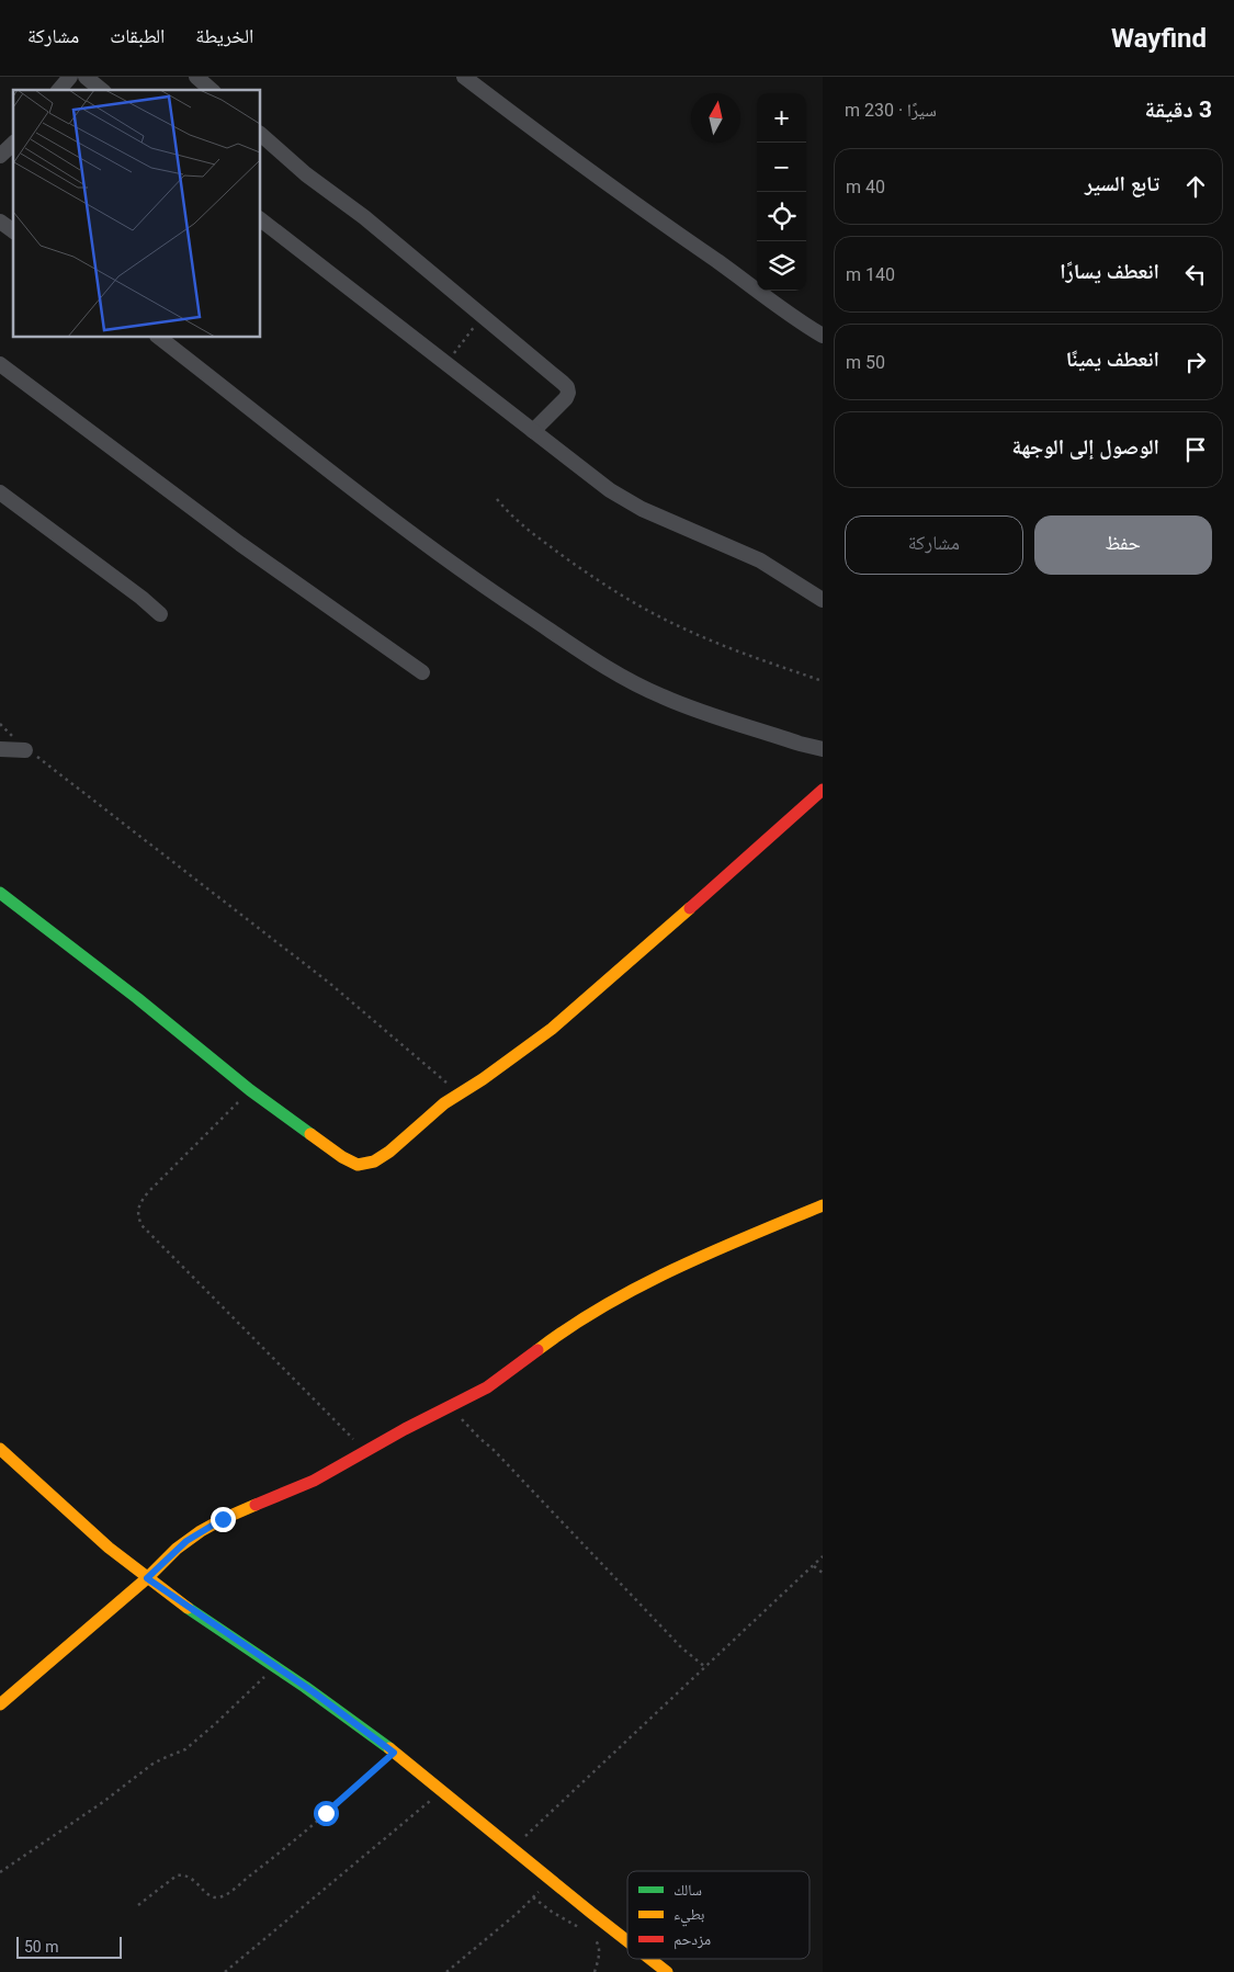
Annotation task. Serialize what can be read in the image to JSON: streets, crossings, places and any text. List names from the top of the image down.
{
  "legend": ["سالك", "بطيء", "مزدحم"],
  "scale_bar": "50 m",
  "north": "top",
  "page": {
    "header": "Wayfind",
    "nav": ["الخريطة", "الطبقات", "مشاركة"],
    "heading": ["3 دقيقة", "سيرًا · 230 m"],
    "map_buttons": ["+", "−"],
    "list": [
      ["تابع السير", "40 m"],
      ["انعطف يسارًا", "140 m"],
      ["انعطف يمينًا", "50 m"],
      "الوصول إلى الوجهة"
    ],
    "buttons": ["حفظ", "مشاركة"],
    "scale": "50 m"
  }
}
